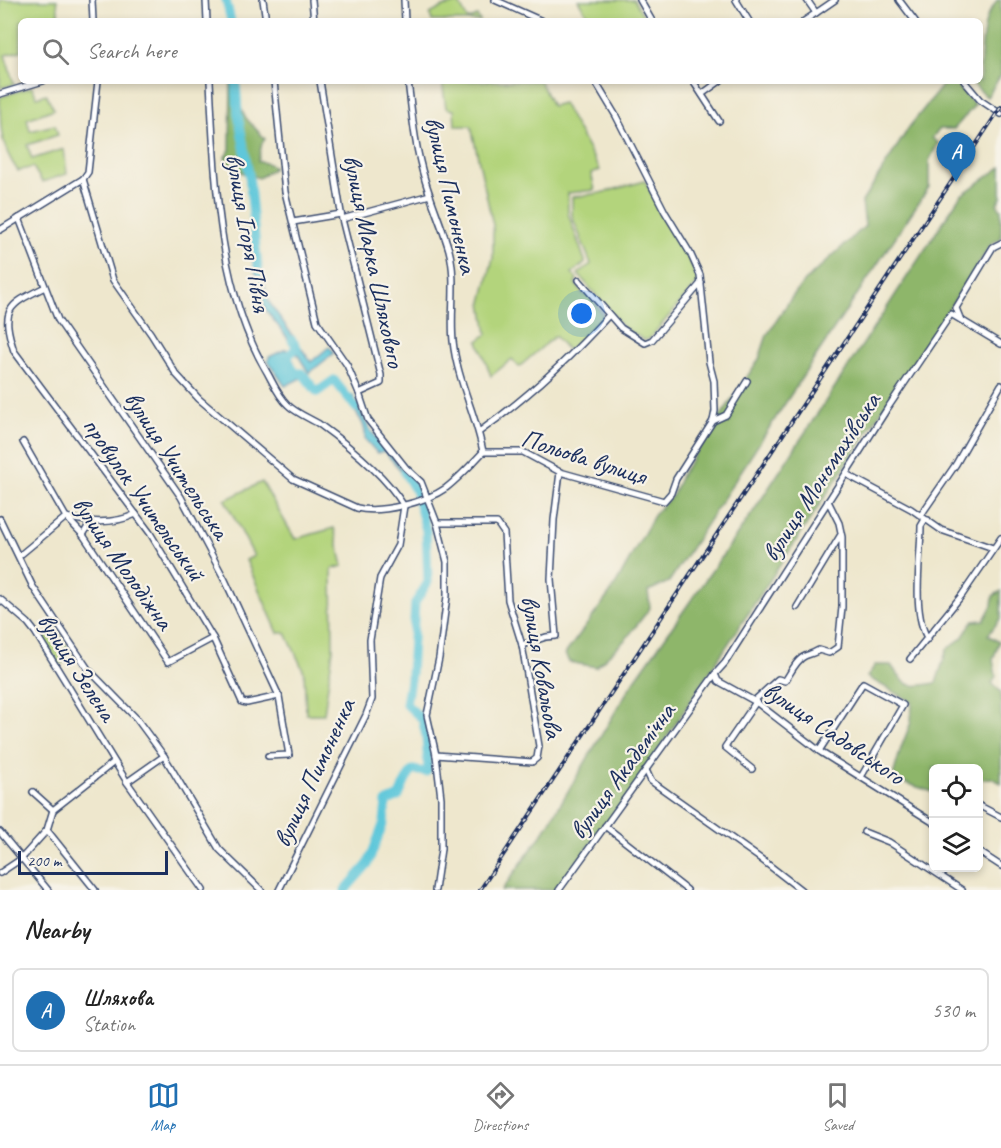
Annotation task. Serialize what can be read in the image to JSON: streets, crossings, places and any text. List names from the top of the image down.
{
  "streets": {
    "street": [
      "вулиця Пимоненка",
      "вулиця Ігоря Півня",
      "вулиця Марка Шляхового",
      "Польова вулиця",
      "вулиця Учительська",
      "вулиця Мономахівська",
      "провулок Учительський",
      "вулиця Молодіжна",
      "вулиця Зелена",
      "вулиця Ковальова",
      "вулиця Садовського",
      "вулиця Академічна"
    ]
  },
  "crossings": [
    ["вулиця Пимоненка", "вулиця Ігоря Півня"],
    ["вулиця Пимоненка", "Польова вулиця"],
    ["вулиця Учительська", "провулок Учительський"],
    ["вулиця Мономахівська", "вулиця Садовського"],
    ["вулиця Мономахівська", "вулиця Академічна"],
    ["провулок Учительський", "вулиця Молодіжна"],
    ["вулиця Садовського", "вулиця Академічна"]
  ],
  "scale_bar": "200 m",
  "page": {
    "search": "Search here",
    "pins": "A",
    "scale": "200 m",
    "heading": "Nearby",
    "list": [
      {
        "mark": "A",
        "name": "Шляхова",
        "note": "Station",
        "value": "530 m"
      }
    ],
    "nav": ["Map", "Directions", "Saved"]
  }
}
